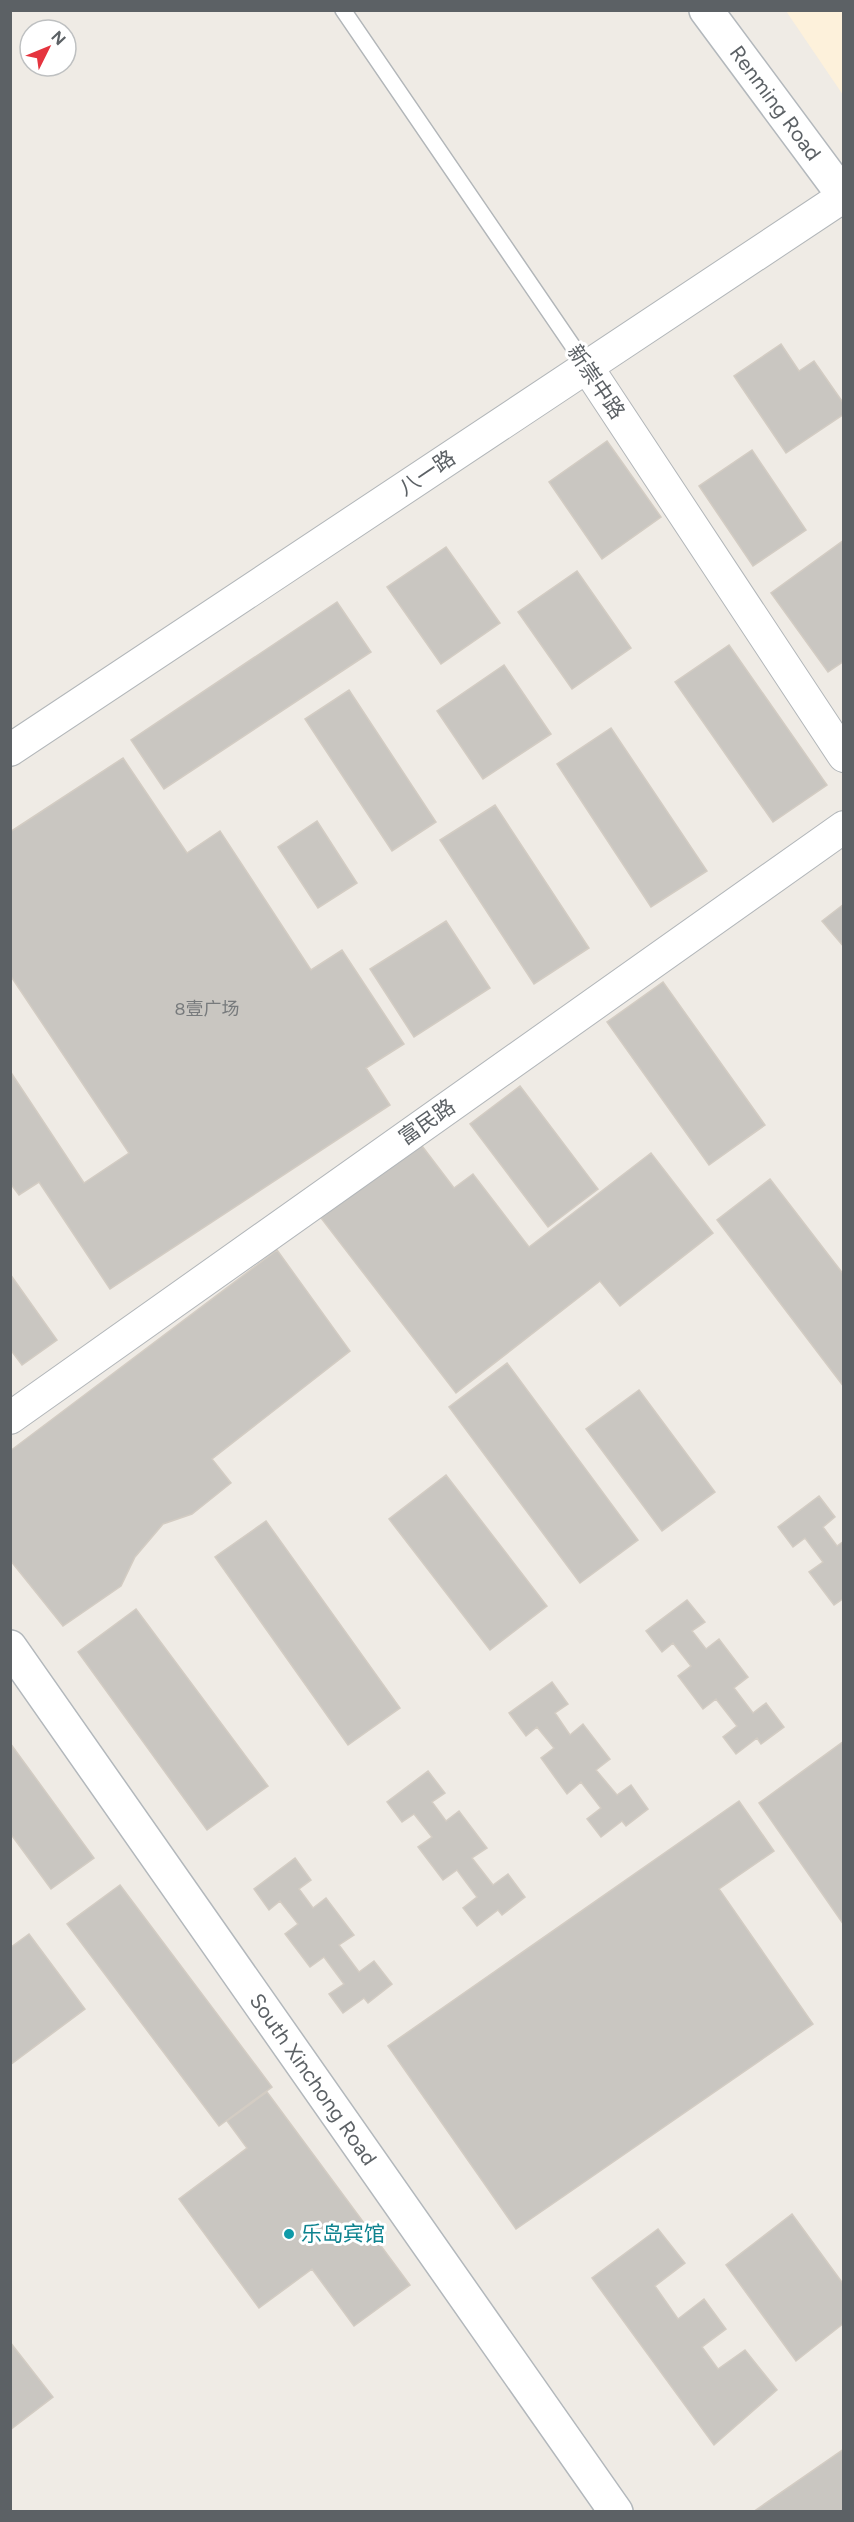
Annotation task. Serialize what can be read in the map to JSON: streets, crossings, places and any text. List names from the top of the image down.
{
  "streets": {
    "street": [
      "Renming Road",
      "新崇中路",
      "八一路",
      "富民路",
      "South Xinchong Road"
    ]
  },
  "crossings": [
    ["Renming Road", "八一路"],
    ["新崇中路", "八一路"]
  ],
  "places": ["乐岛宾馆"],
  "house_numbers": ["8壹广场"],
  "north": "top right"
}
